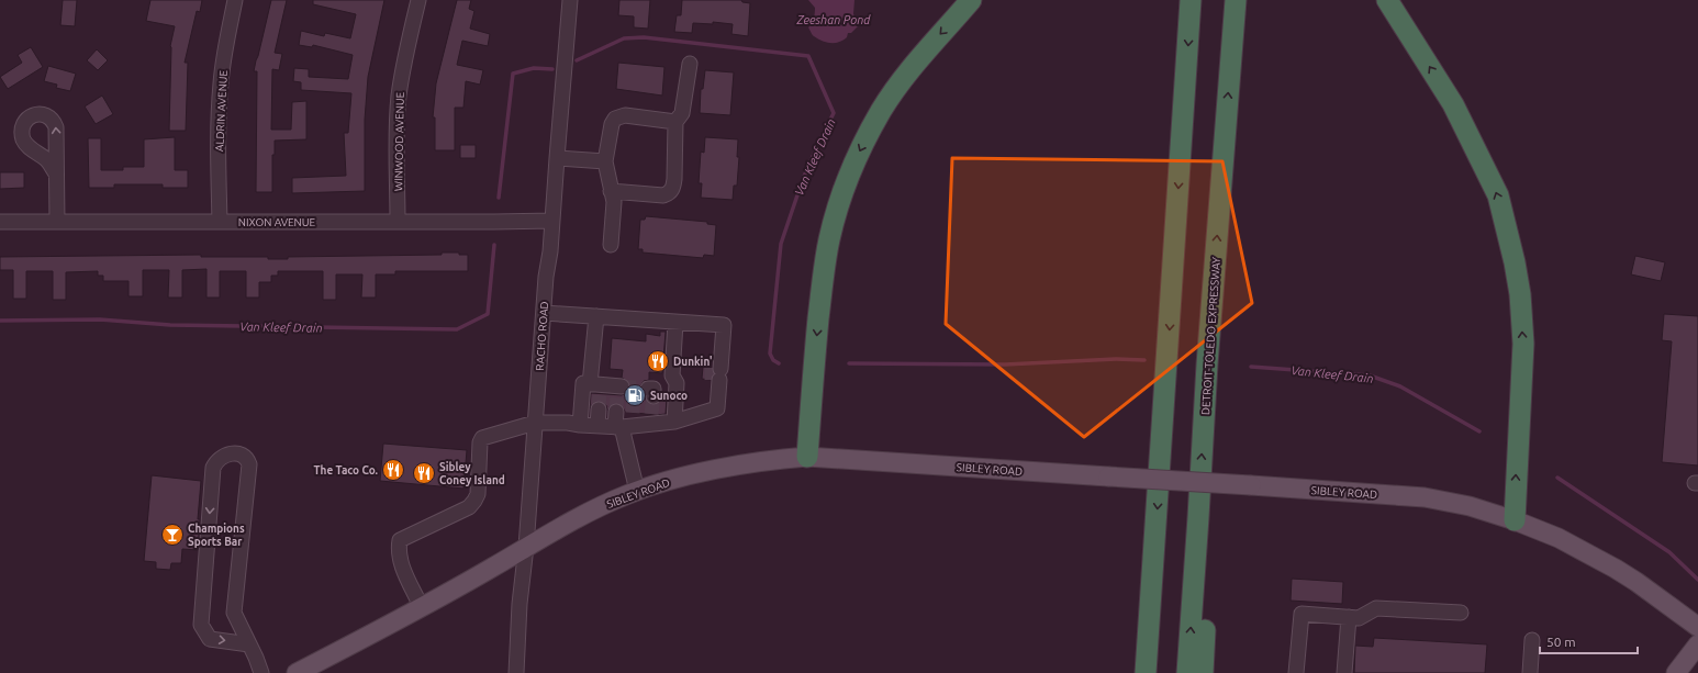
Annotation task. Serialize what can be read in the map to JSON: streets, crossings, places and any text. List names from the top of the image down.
{
  "streets": {
    "highway": ["DETROIT-TOLEDO EXPRESSWAY"],
    "main road": ["SIBLEY ROAD"],
    "street": [
      "ALDRIN AVENUE",
      "WINWOOD AVENUE",
      "NIXON AVENUE",
      "RACHO ROAD"
    ]
  },
  "crossings": [
    ["ALDRIN AVENUE", "NIXON AVENUE"],
    ["WINWOOD AVENUE", "NIXON AVENUE"],
    ["NIXON AVENUE", "RACHO ROAD"],
    ["RACHO ROAD", "SIBLEY ROAD"]
  ],
  "water": ["Zeeshan Pond", "Van Kleef Drain"],
  "places": {
    "restaurant": ["Dunkin'", "The Taco Co.", "Sibley Coney Island"],
    "fuel station": ["Sunoco"],
    "bar": ["Champions Sports Bar"]
  },
  "scale_bar": "50 m"
}
